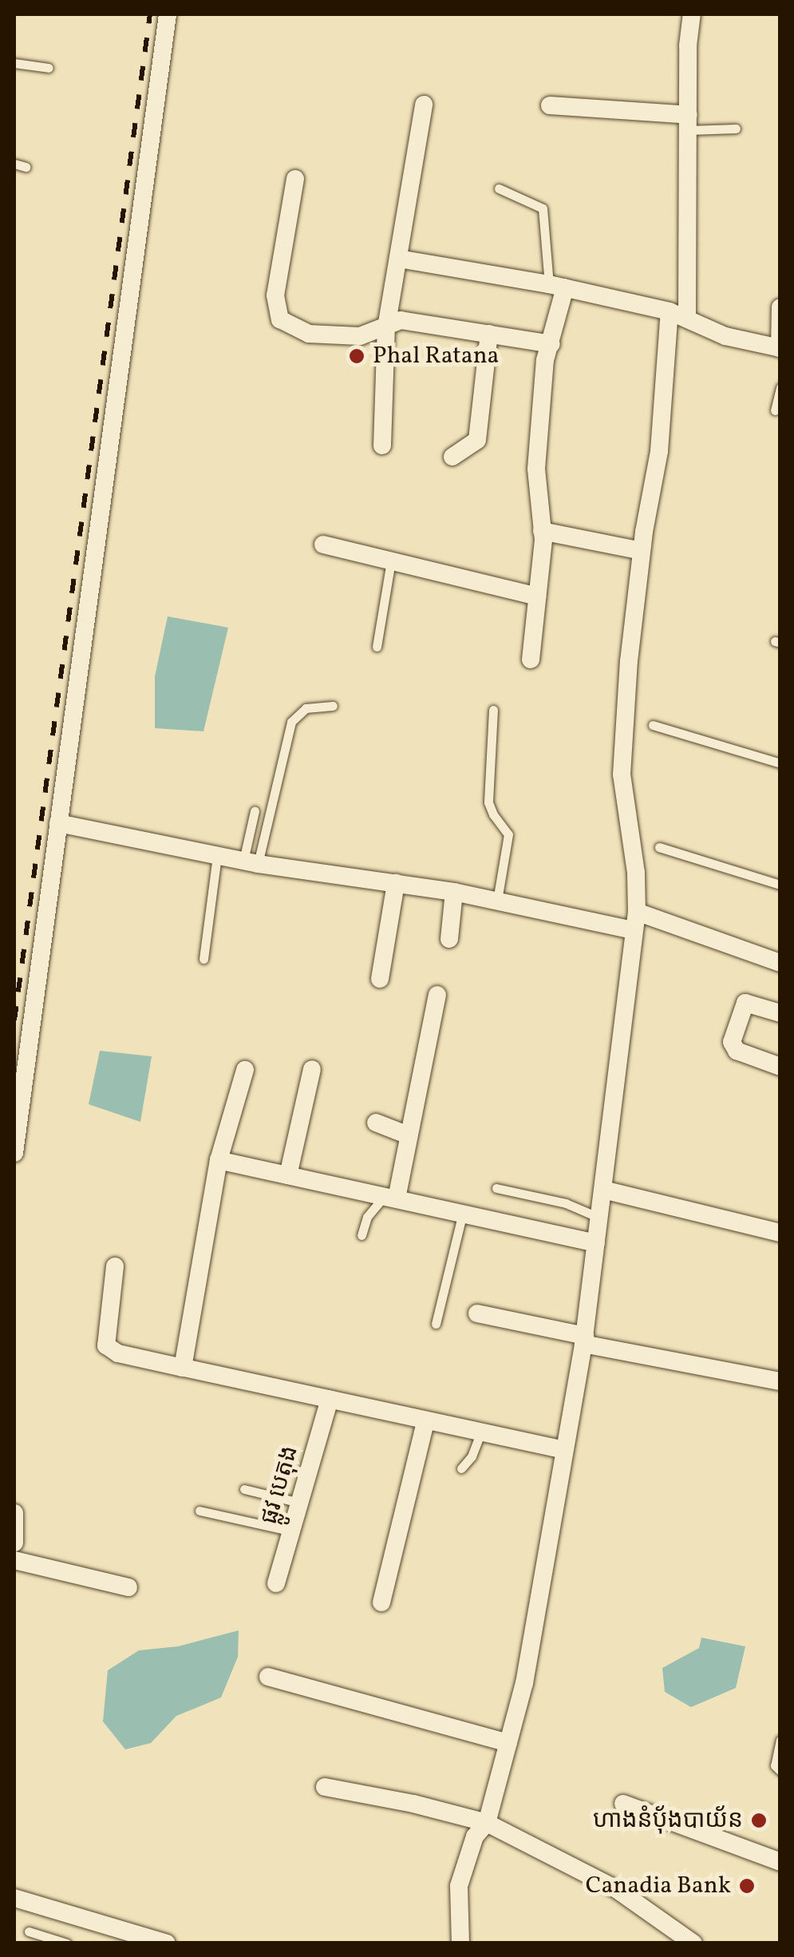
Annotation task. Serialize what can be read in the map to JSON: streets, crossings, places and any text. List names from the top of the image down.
{
  "streets": {
    "street": ["ផ្លូវ បេតុង"]
  },
  "places": ["Phal Ratana", "ហាងនំបុ័ងបាយ័ន", "Canadia Bank"]
}
